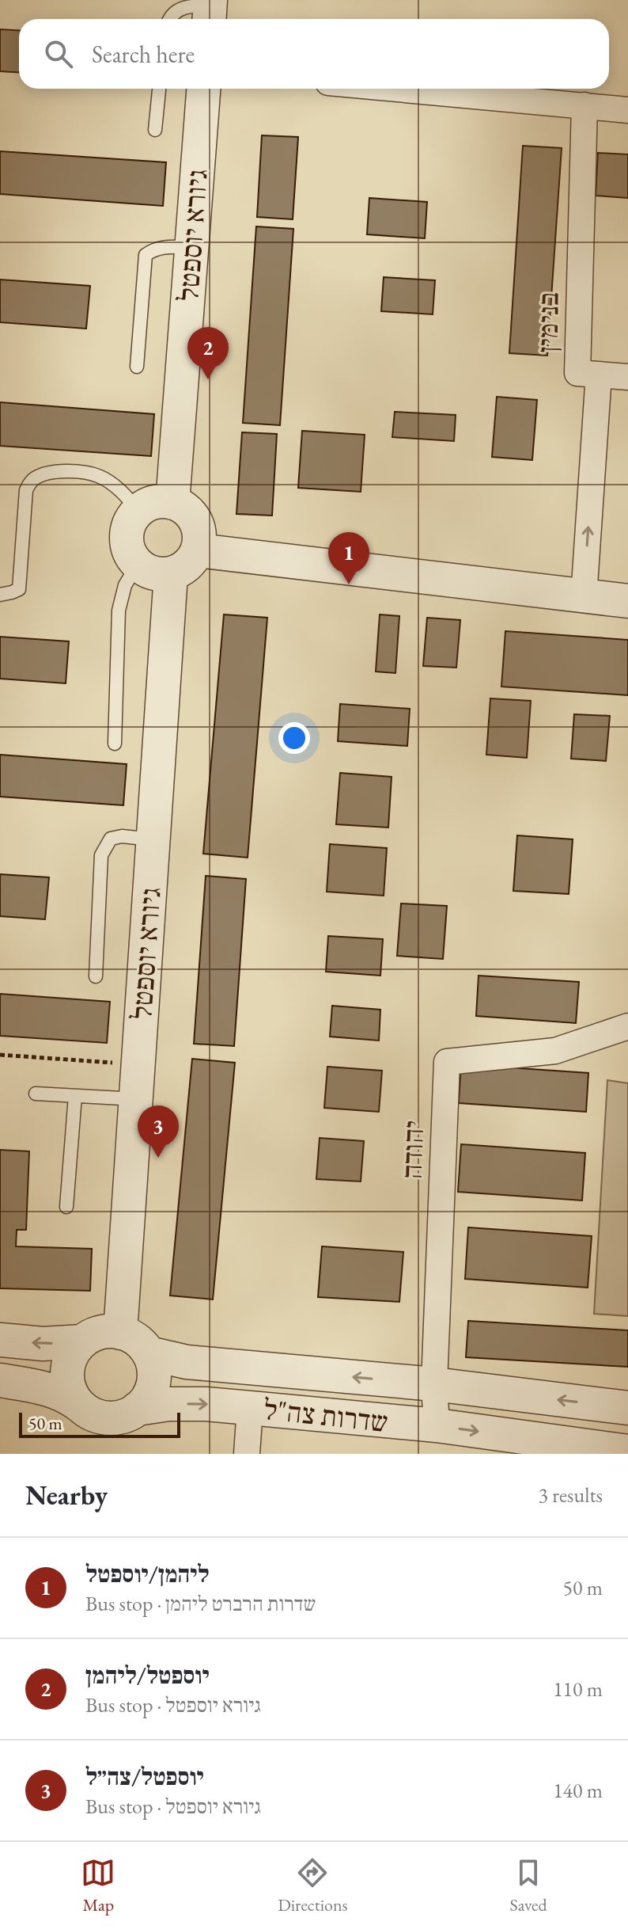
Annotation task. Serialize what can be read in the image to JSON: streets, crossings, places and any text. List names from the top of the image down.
{
  "streets": {
    "street": [
      "גיורא יוספטל",
      "בנימין",
      "יהודה",
      "שדרות צה\"ל"
    ]
  },
  "crossings": [
    ["גיורא יוספטל", "שדרות צה\"ל"],
    ["יהודה", "שדרות צה\"ל"]
  ],
  "one_way": ["בנימין"],
  "scale_bar": "50 m",
  "page": {
    "search": "Search here",
    "pins": ["2", "1", "3"],
    "scale": "50 m",
    "heading": ["Nearby", "3 results"],
    "list": [
      {
        "mark": "1",
        "name": "ליהמן/יוספטל",
        "note": "Bus stop · שדרות הרברט ליהמן",
        "value": "50 m"
      },
      {
        "mark": "2",
        "name": "יוספטל/ליהמן",
        "note": "Bus stop · גיורא יוספטל",
        "value": "110 m"
      },
      {
        "mark": "3",
        "name": "יוספטל/צה״ל",
        "note": "Bus stop · גיורא יוספטל",
        "value": "140 m"
      }
    ],
    "nav": ["Map", "Directions", "Saved"]
  }
}
